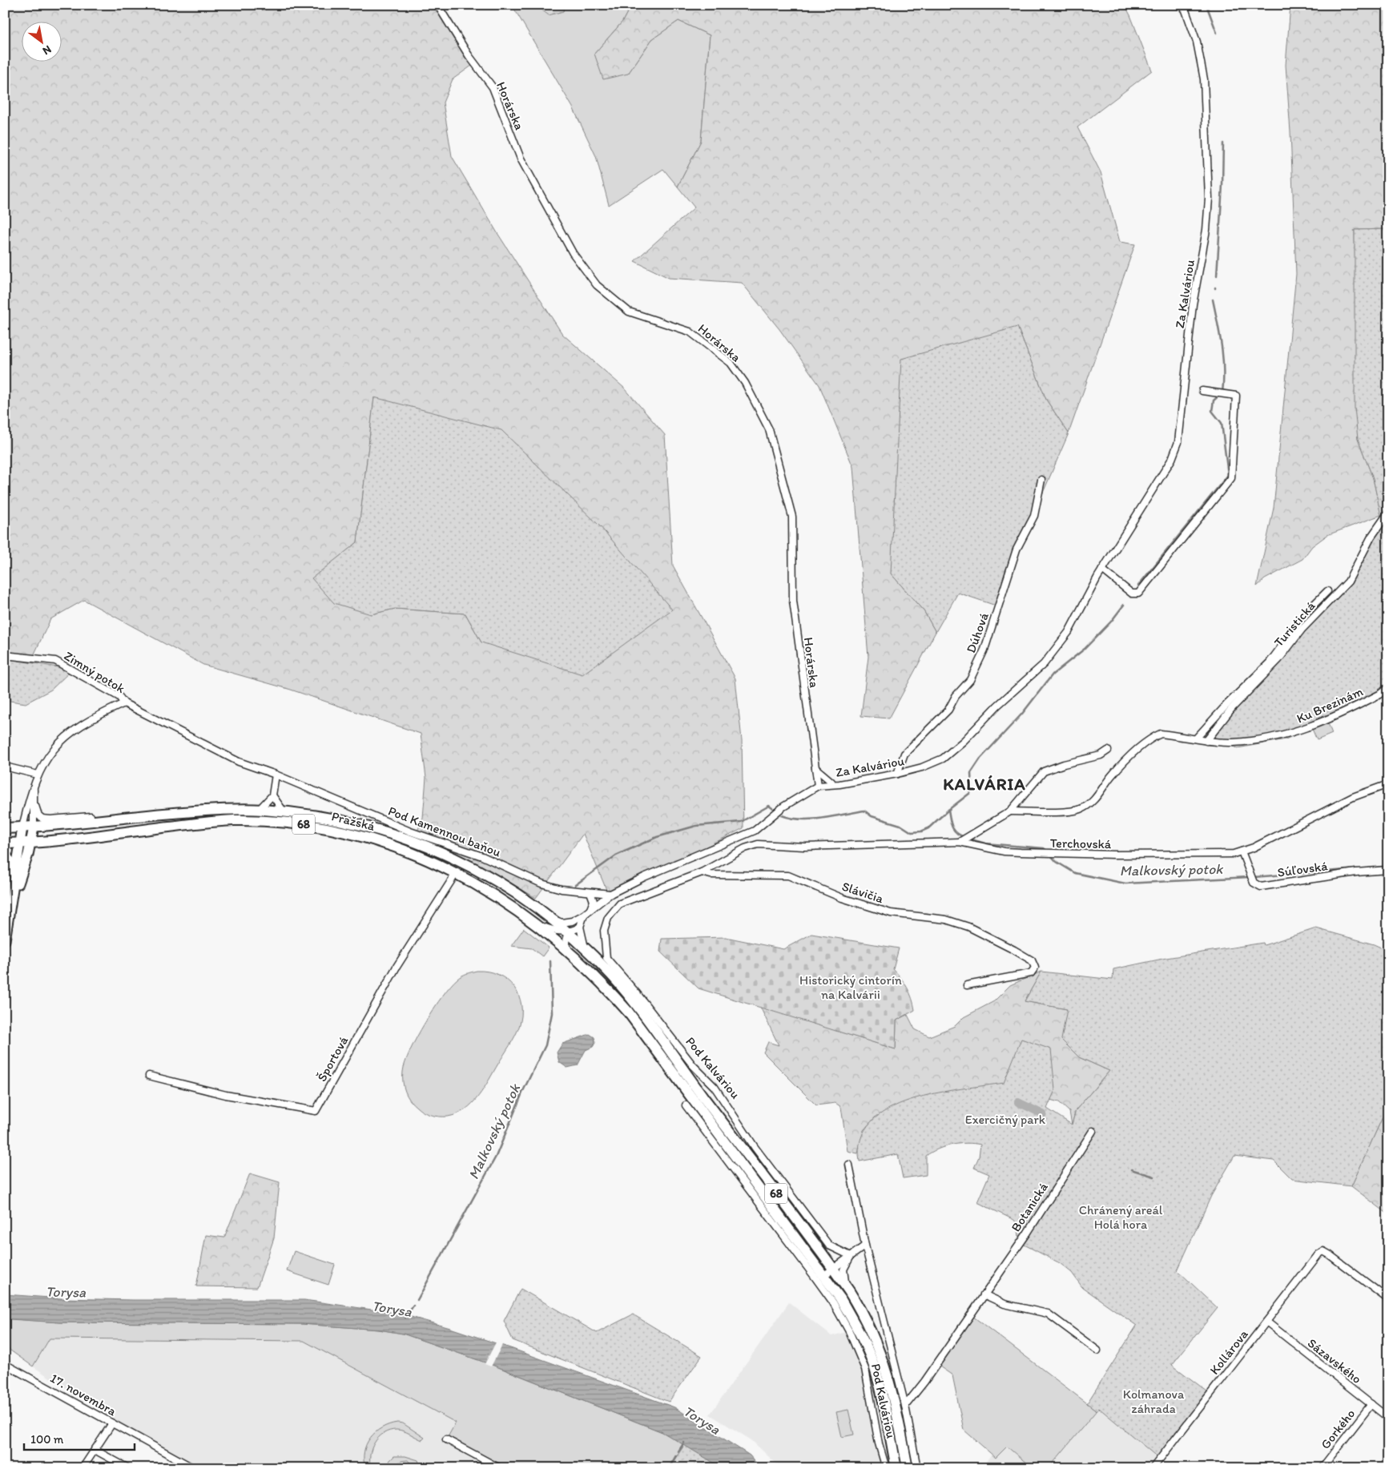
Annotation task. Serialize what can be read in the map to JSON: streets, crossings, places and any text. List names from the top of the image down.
{
  "streets": {
    "main road": ["Pražská", "68", "Pod Kalváriou"],
    "street": [
      "Horárska",
      "Za Kalváriou",
      "Turistická",
      "Dúhová",
      "Zimný potok",
      "Ku Brezinám",
      "Pod Kamennou baňou",
      "Terchovská",
      "Súľovská",
      "Slávičia",
      "Športová",
      "Botanická",
      "Kollárova",
      "Sázavského",
      "17. novembra",
      "Gorkého"
    ]
  },
  "crossings": [
    ["Horárska", "Za Kalváriou"],
    ["Za Kalváriou", "Dúhová"],
    ["Za Kalváriou", "Pod Kamennou baňou"],
    ["Turistická", "Ku Brezinám"],
    ["Zimný potok", "Pod Kamennou baňou"],
    ["Pražská", "Športová"],
    ["Pražská", "Pod Kalváriou"],
    ["Terchovská", "Súľovská"],
    ["Terchovská", "Slávičia"],
    ["Slávičia", "Pod Kalváriou"],
    ["Pod Kalváriou", "Botanická"],
    ["Kollárova", "Sázavského"],
    ["Sázavského", "Gorkého"]
  ],
  "districts": ["KALVÁRIA"],
  "water": ["Malkovský potok", "Torysa"],
  "parks": [
    "Historický cintorín na Kalvárii",
    "Exercičný park",
    "Chránený areál Holá hora",
    "Kolmanova záhrada"
  ],
  "scale_bar": "100 m",
  "north": "bottom right"
}
